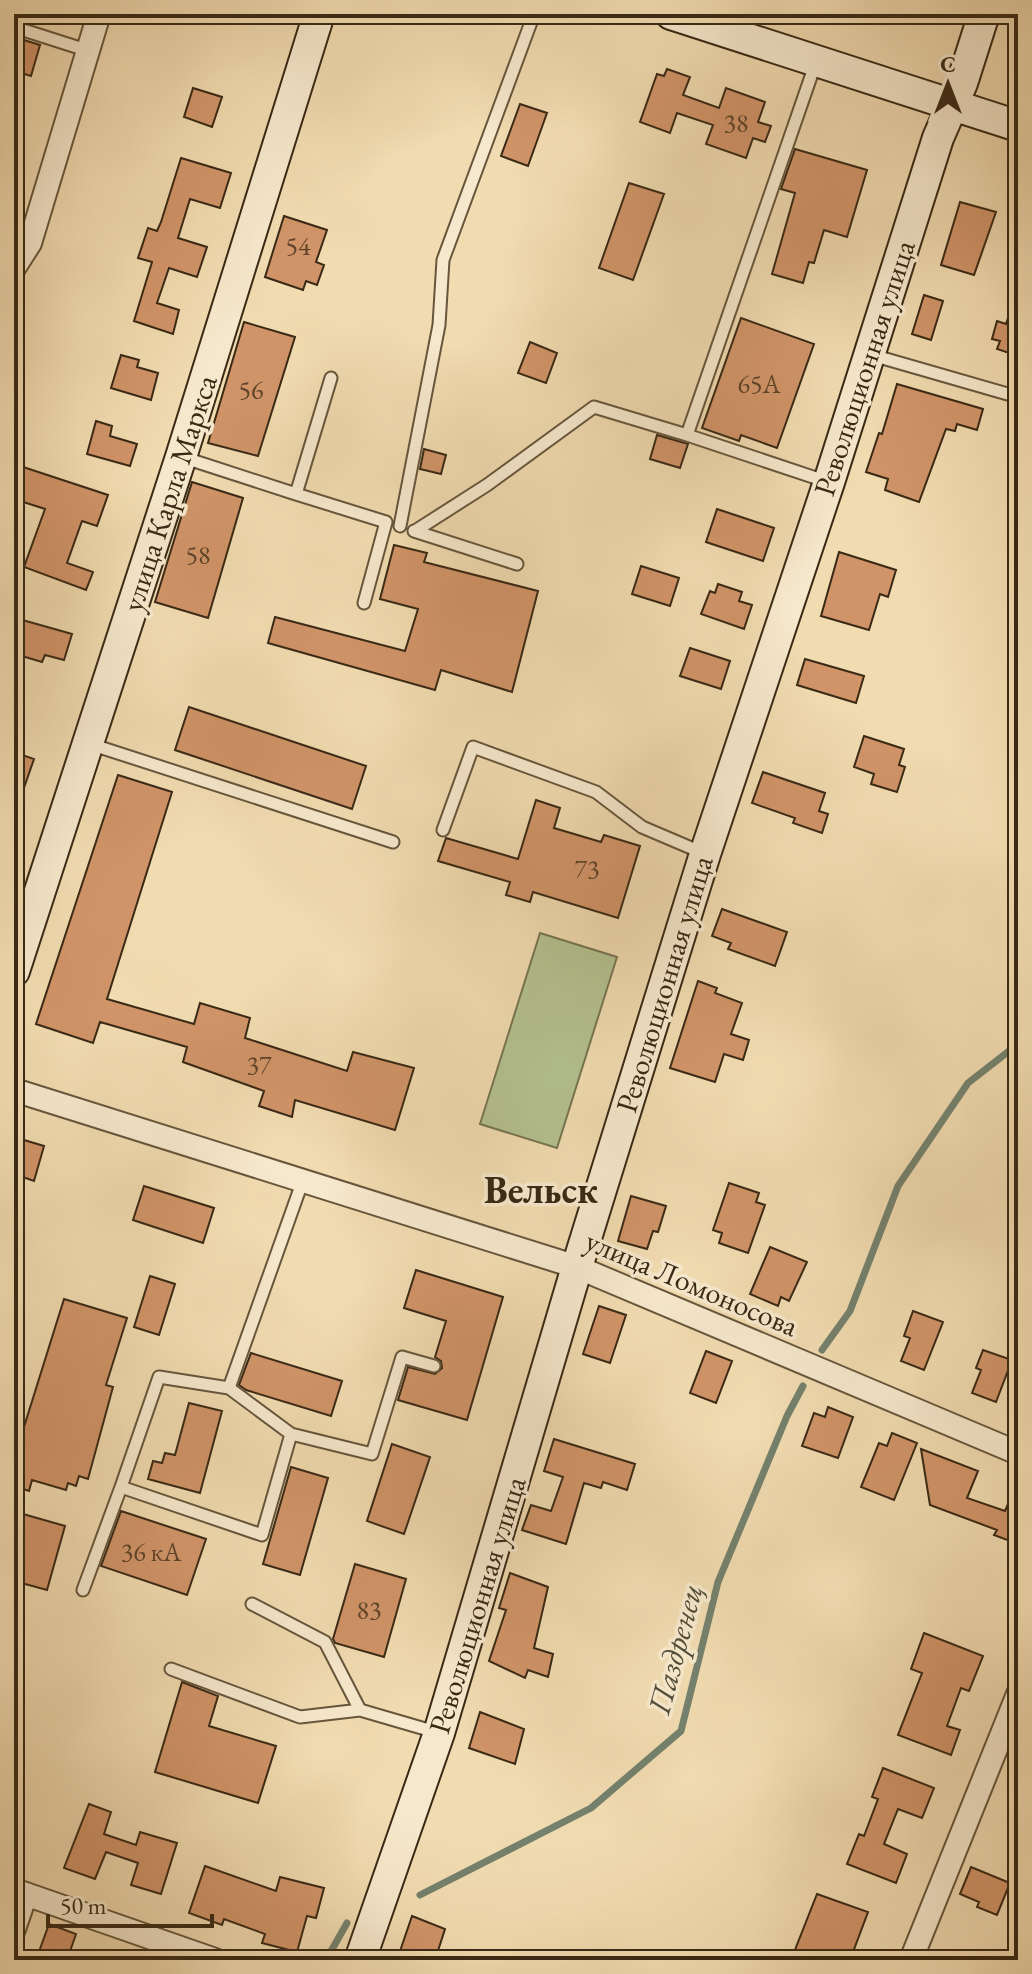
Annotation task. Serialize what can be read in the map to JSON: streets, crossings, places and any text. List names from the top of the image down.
{
  "streets": {
    "street": ["Революционная улица", "улица Карла Маркса", "улица Ломоносова"]
  },
  "crossings": [
    ["Революционная улица", "улица Ломоносова"]
  ],
  "districts": ["Вельск"],
  "water": ["Паздренец"],
  "house_numbers": [
    "38",
    "54",
    "65А",
    "56",
    "58",
    "73",
    "37",
    "36 кА",
    "83"
  ],
  "scale_bar": "50 m",
  "north": "top"
}
